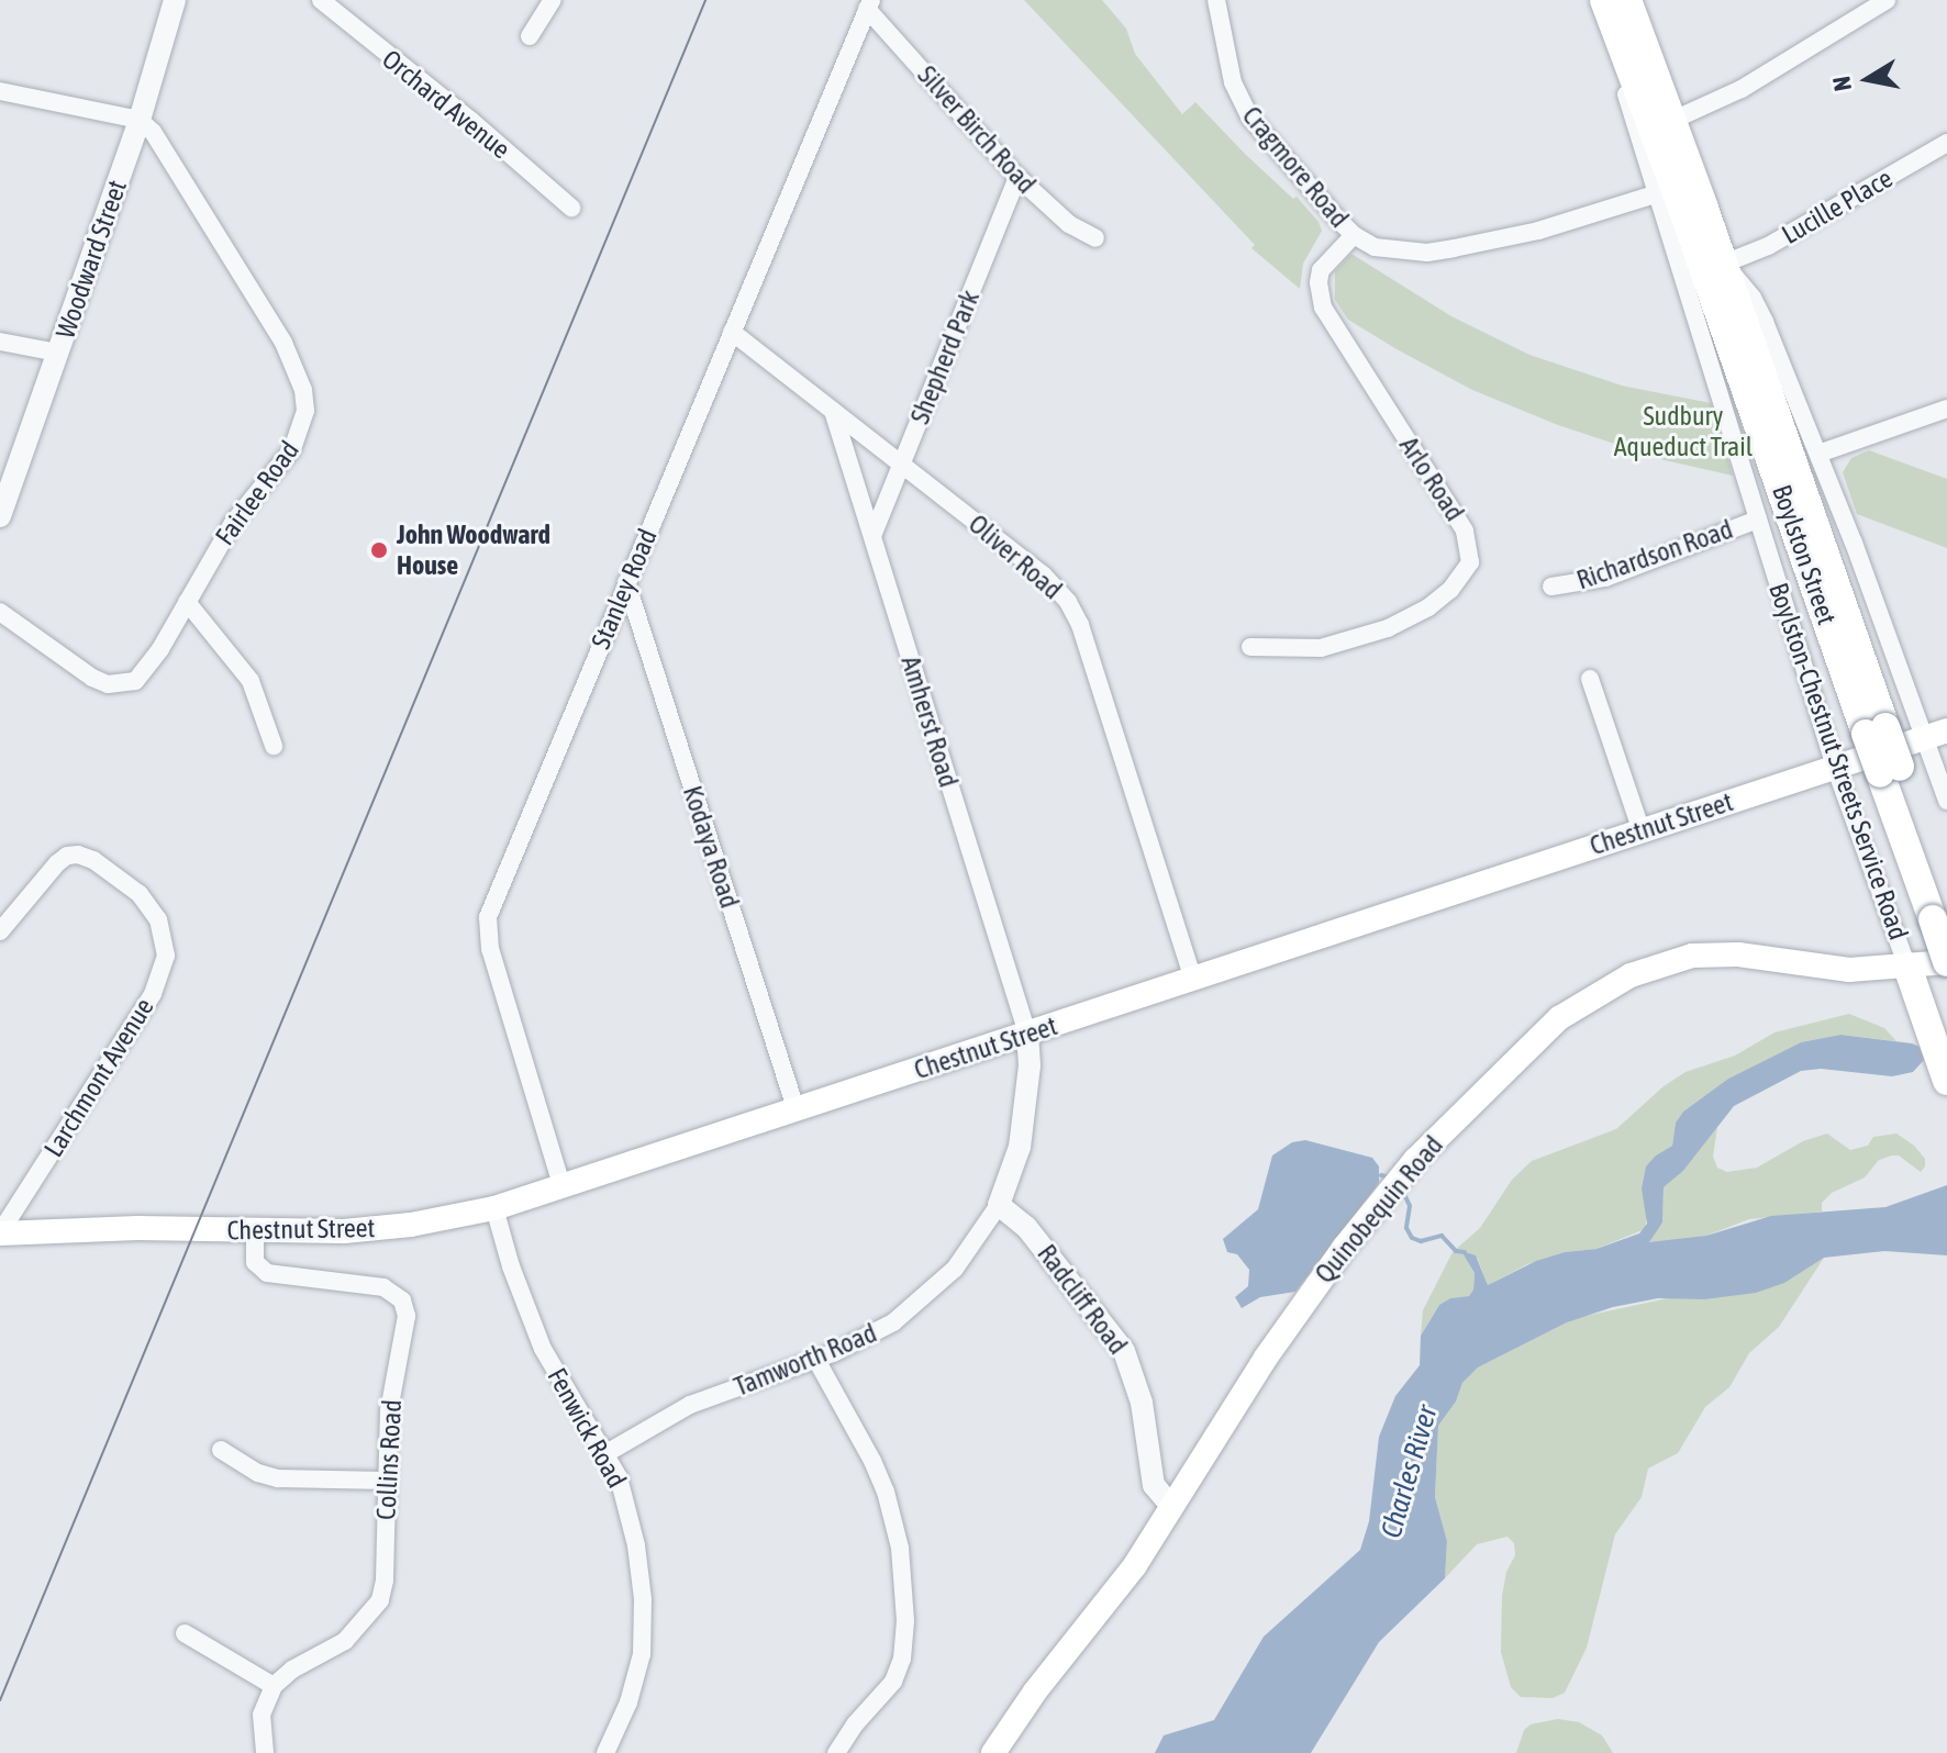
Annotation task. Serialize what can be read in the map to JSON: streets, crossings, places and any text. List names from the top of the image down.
{
  "streets": {
    "highway": ["Boylston Street"],
    "main road": ["Chestnut Street", "Quinobequin Road"],
    "street": [
      "Orchard Avenue",
      "Silver Birch Road",
      "Cragmore Road",
      "Lucille Place",
      "Woodward Street",
      "Shepherd Park",
      "Arlo Road",
      "Fairlee Road",
      "Richardson Road",
      "Oliver Road",
      "Stanley Road",
      "Amherst Road",
      "Boylston-Chestnut Streets Service Road",
      "Kodaya Road",
      "Larchmont Avenue",
      "Radcliff Road",
      "Tamworth Road",
      "Fenwick Road",
      "Collins Road"
    ]
  },
  "crossings": [
    ["Silver Birch Road", "Shepherd Park"],
    ["Silver Birch Road", "Stanley Road"],
    ["Cragmore Road", "Arlo Road"],
    ["Cragmore Road", "Boylston-Chestnut Streets Service Road"],
    ["Lucille Place", "Boylston Street"],
    ["Woodward Street", "Fairlee Road"],
    ["Shepherd Park", "Oliver Road"],
    ["Shepherd Park", "Amherst Road"],
    ["Richardson Road", "Boylston-Chestnut Streets Service Road"],
    ["Boylston Street", "Boylston-Chestnut Streets Service Road"],
    ["Boylston Street", "Quinobequin Road"],
    ["Oliver Road", "Stanley Road"],
    ["Oliver Road", "Amherst Road"],
    ["Oliver Road", "Chestnut Street"],
    ["Stanley Road", "Chestnut Street"],
    ["Stanley Road", "Kodaya Road"],
    ["Amherst Road", "Chestnut Street"],
    ["Amherst Road", "Tamworth Road"],
    ["Boylston-Chestnut Streets Service Road", "Chestnut Street"],
    ["Boylston-Chestnut Streets Service Road", "Quinobequin Road"],
    ["Chestnut Street", "Kodaya Road"],
    ["Chestnut Street", "Larchmont Avenue"],
    ["Chestnut Street", "Tamworth Road"],
    ["Chestnut Street", "Fenwick Road"],
    ["Chestnut Street", "Collins Road"],
    ["Quinobequin Road", "Radcliff Road"],
    ["Radcliff Road", "Tamworth Road"],
    ["Tamworth Road", "Fenwick Road"]
  ],
  "water": ["Charles River"],
  "parks": ["Sudbury Aqueduct Trail"],
  "places": ["John Woodward House"],
  "north": "left"
}
